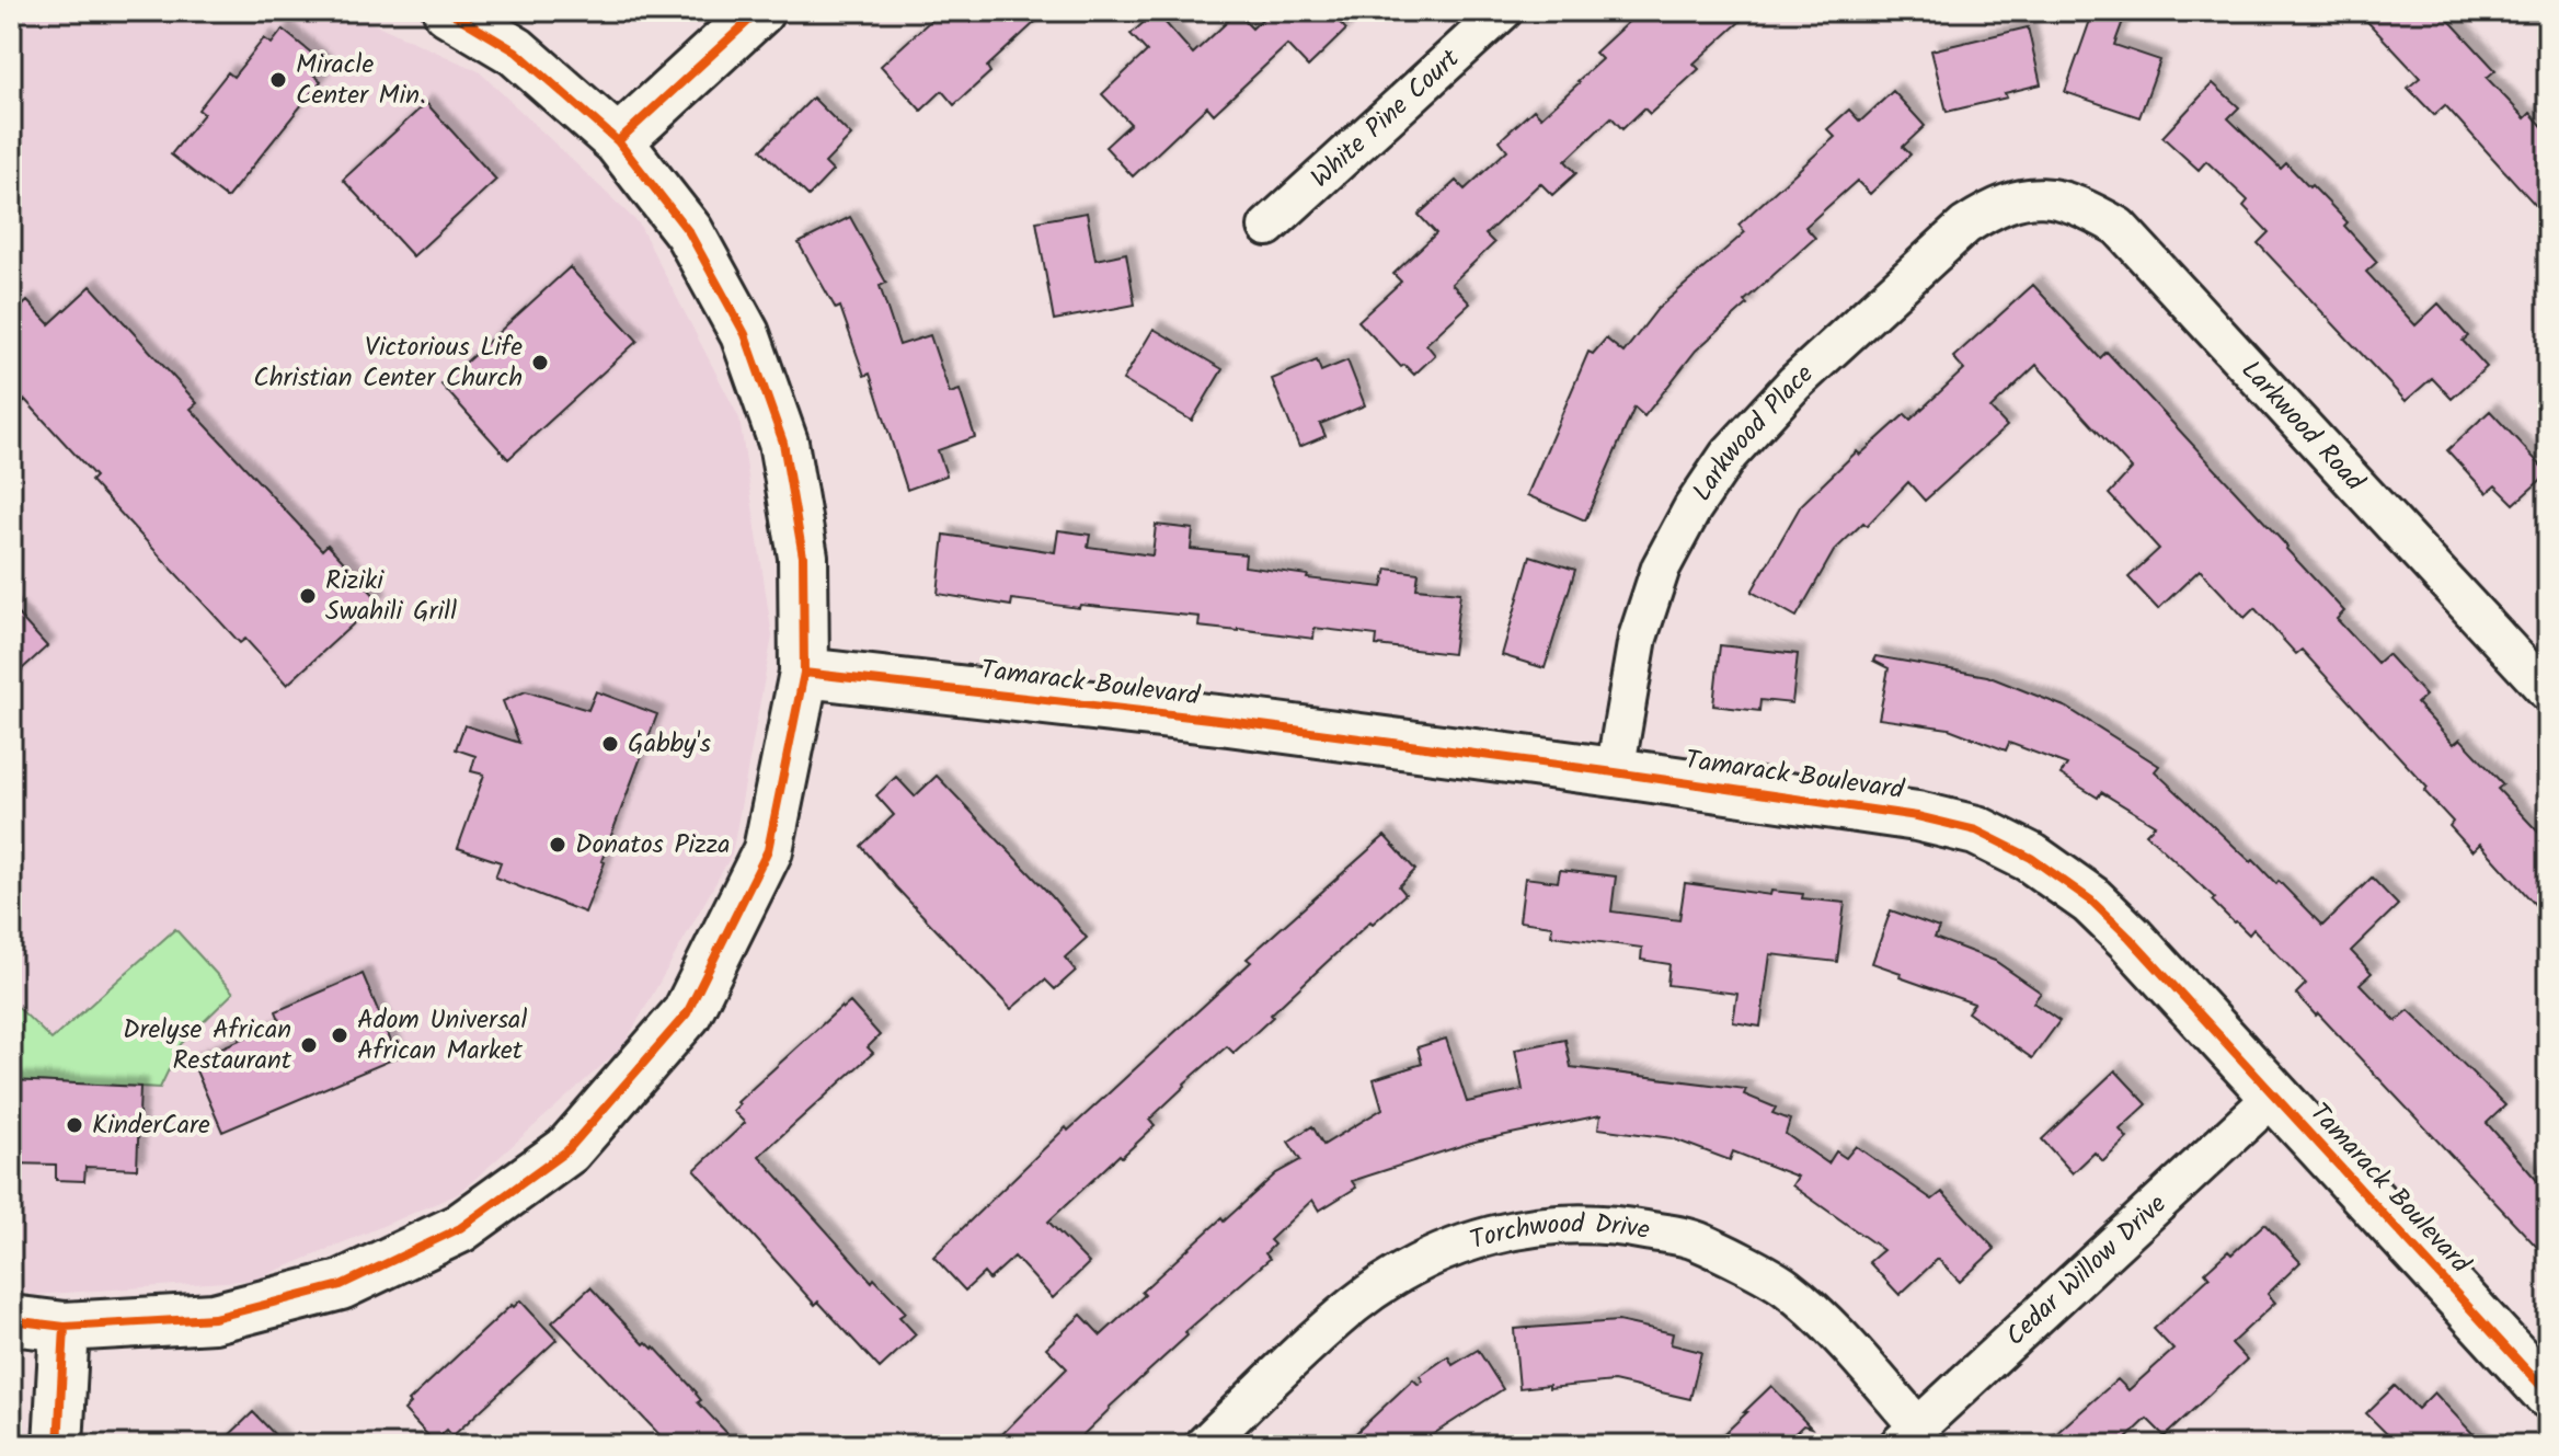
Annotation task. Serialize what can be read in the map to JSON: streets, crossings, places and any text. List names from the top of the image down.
{
  "streets": {
    "street": [
      "White Pine Court",
      "Larkwood Road",
      "Larkwood Place",
      "Tamarack Boulevard",
      "Torchwood Drive",
      "Cedar Willow Drive"
    ]
  },
  "crossings": [
    ["Larkwood Road", "Larkwood Place"],
    ["Larkwood Place", "Tamarack Boulevard"],
    ["Tamarack Boulevard", "Cedar Willow Drive"],
    ["Torchwood Drive", "Cedar Willow Drive"]
  ],
  "places": [
    "Miracle Center Min.",
    "Victorious Life Christian Center Church",
    "Riziki Swahili Grill",
    "Gabby's",
    "Donatos Pizza",
    "Adom Universal African Market",
    "Drelyse African Restaurant",
    "KinderCare"
  ]
}
